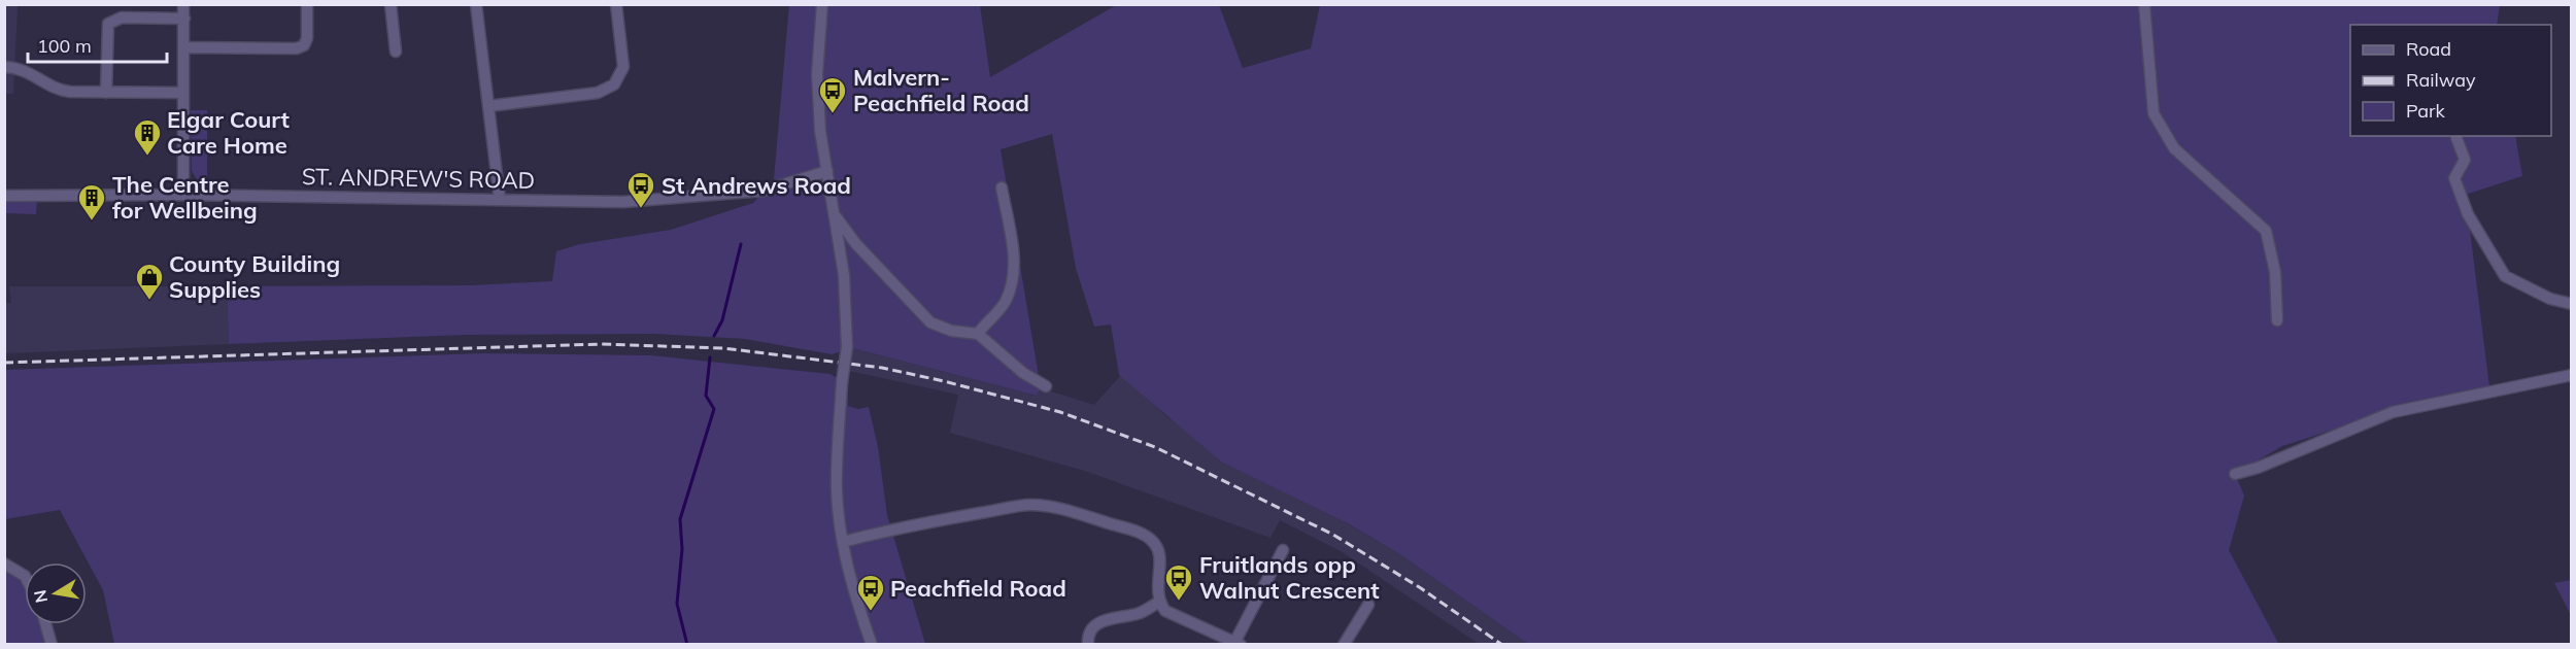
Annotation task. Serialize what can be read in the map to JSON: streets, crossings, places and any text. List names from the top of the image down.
{
  "streets": {
    "street": ["ST. ANDREW'S ROAD"]
  },
  "places": {
    "bus stop": [
      "Malvern- Peachfield Road",
      "St Andrews Road",
      "Fruitlands opp Walnut Crescent",
      "Peachfield Road"
    ],
    "building": ["Elgar Court Care Home", "The Centre for Wellbeing"],
    "shop": ["County Building Supplies"]
  },
  "legend": ["Road", "Railway", "Park"],
  "scale_bar": "100 m",
  "north": "left"
}
